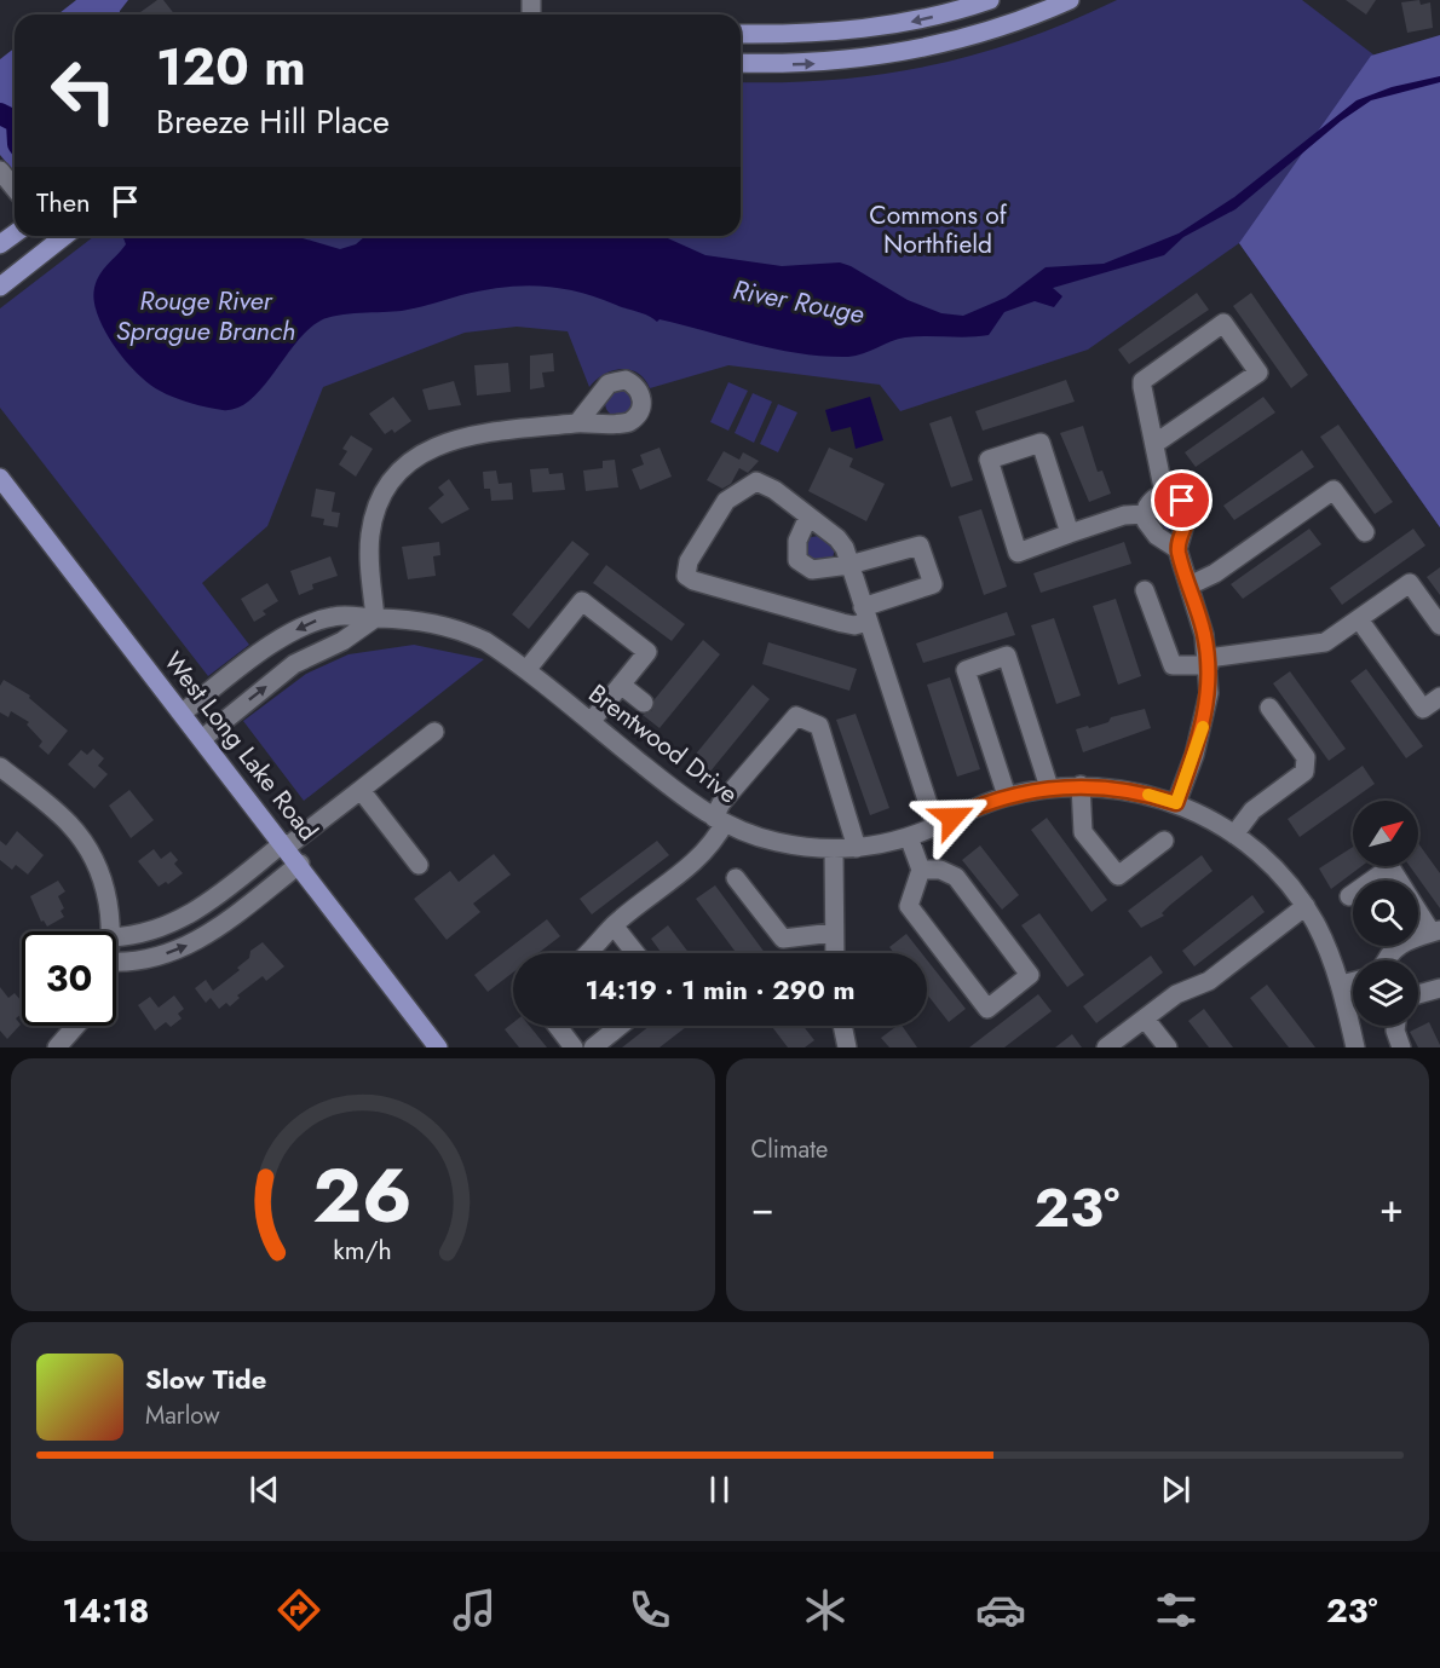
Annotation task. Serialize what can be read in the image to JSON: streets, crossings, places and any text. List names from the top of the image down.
{
  "streets": {
    "main road": ["West Long Lake Road"],
    "street": ["Brentwood Drive"]
  },
  "crossings": [
    ["Brentwood Drive", "West Long Lake Road"]
  ],
  "water": ["Rouge River Sprague Branch", "River Rouge"],
  "parks": ["Commons of Northfield"],
  "north": "top right",
  "page": {
    "turn": ["120 m", "Breeze Hill Place"],
    "then": "Then",
    "limit": "30",
    "trip": "14:19 · 1 min · 290 m",
    "tile": "Climate",
    "heat": ["−", "23°", "+"],
    "song": ["Slow Tide", "Marlow"],
    "tabs": ["14:18", "23°"],
    "gauge": ["26", "km/h"]
  }
}
